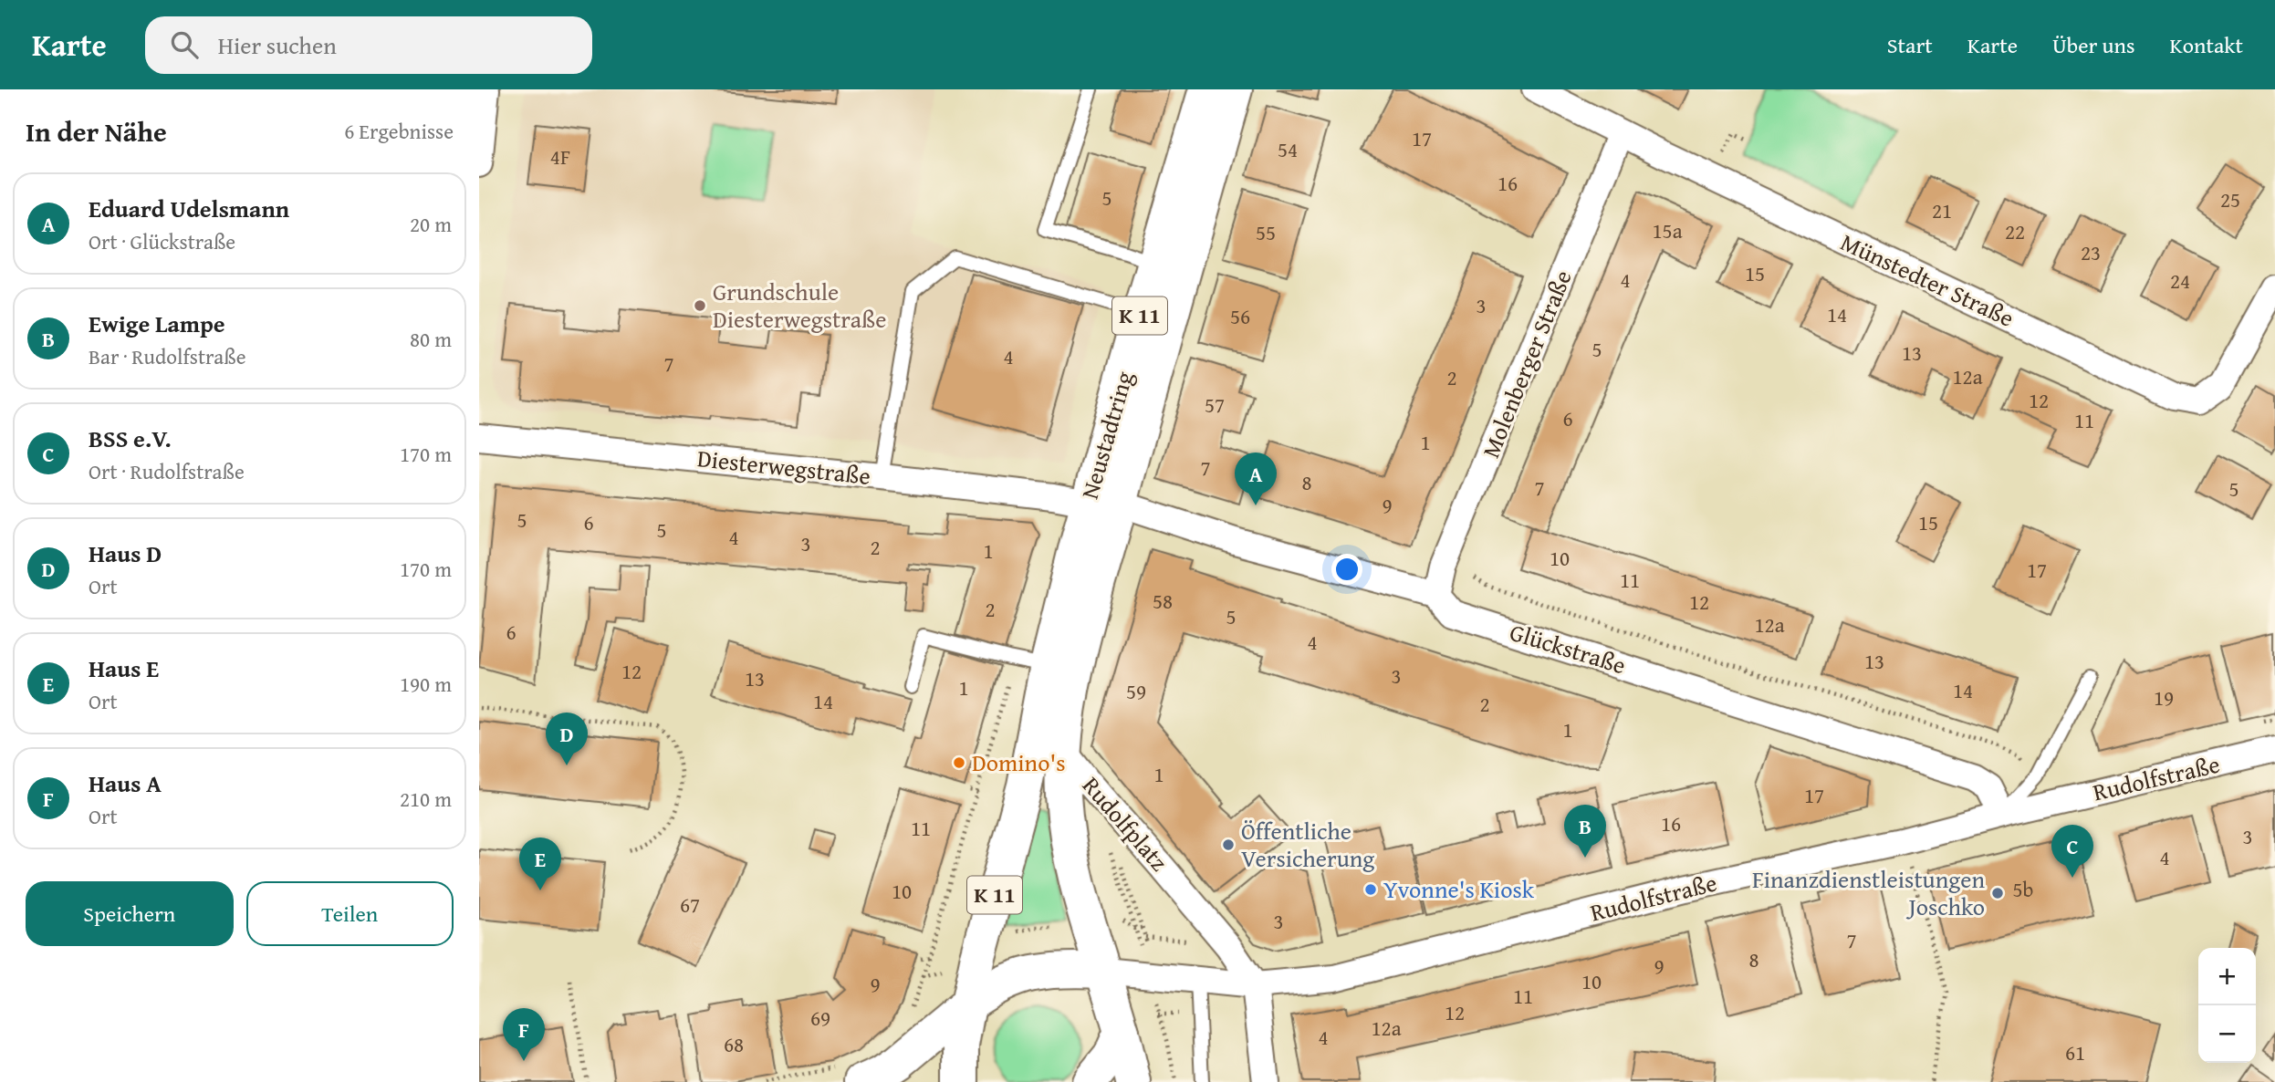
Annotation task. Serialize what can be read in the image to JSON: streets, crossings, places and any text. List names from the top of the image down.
{
  "streets": {
    "main road": ["K 11", "Neustadtring", "Rudolfplatz"],
    "street": [
      "Münstedter Straße",
      "Molenberger Straße",
      "Diesterwegstraße",
      "Glückstraße",
      "Rudolfstraße"
    ]
  },
  "crossings": [
    ["Münstedter Straße", "Molenberger Straße"],
    ["Molenberger Straße", "Glückstraße"],
    ["Neustadtring", "Diesterwegstraße"],
    ["Neustadtring", "Glückstraße"],
    ["Neustadtring", "Rudolfplatz"],
    ["Diesterwegstraße", "Glückstraße"],
    ["Glückstraße", "Rudolfstraße"],
    ["Rudolfstraße", "Rudolfplatz"]
  ],
  "places": [
    "Grundschule Diesterwegstraße",
    "Domino's",
    "Öffentliche Versicherung",
    "Yvonne's Kiosk",
    "Finanzdienstleistungen Joschko"
  ],
  "house_numbers": [
    "17",
    "54",
    "4F",
    "16",
    "5",
    "25",
    "21",
    "15a",
    "22",
    "55",
    "23",
    "15",
    "4",
    "24",
    "3",
    "14",
    "56",
    "5",
    "13",
    "4",
    "7",
    "12a",
    "2",
    "12",
    "57",
    "6",
    "11",
    "1",
    "7",
    "8",
    "7",
    "5",
    "9",
    "5",
    "6",
    "15",
    "5",
    "4",
    "3",
    "2",
    "1",
    "10",
    "17",
    "11",
    "58",
    "12",
    "2",
    "5",
    "12a",
    "6",
    "4",
    "13",
    "12",
    "3",
    "13",
    "1",
    "14",
    "59",
    "19",
    "14",
    "2",
    "1",
    "1",
    "17",
    "16",
    "11",
    "3",
    "4",
    "5b",
    "10",
    "67",
    "3",
    "7",
    "8",
    "9",
    "10",
    "9",
    "11",
    "12",
    "69",
    "12a",
    "4",
    "68",
    "61"
  ],
  "page": {
    "header": "Karte",
    "search": "Hier suchen",
    "nav": [
      "Start",
      "Karte",
      "Über uns",
      "Kontakt"
    ],
    "heading": ["In der Nähe", "6 Ergebnisse"],
    "list": [
      {
        "mark": "A",
        "name": "Eduard Udelsmann",
        "note": "Ort · Glückstraße",
        "value": "20 m"
      },
      {
        "mark": "B",
        "name": "Ewige Lampe",
        "note": "Bar · Rudolfstraße",
        "value": "80 m"
      },
      {
        "mark": "C",
        "name": "BSS e.V.",
        "note": "Ort · Rudolfstraße",
        "value": "170 m"
      },
      {
        "mark": "D",
        "name": "Haus D",
        "note": "Ort",
        "value": "170 m"
      },
      {
        "mark": "E",
        "name": "Haus E",
        "note": "Ort",
        "value": "190 m"
      },
      {
        "mark": "F",
        "name": "Haus A",
        "note": "Ort",
        "value": "210 m"
      }
    ],
    "pins": [
      "A",
      "D",
      "B",
      "C",
      "E",
      "F"
    ],
    "buttons": ["Speichern", "Teilen"],
    "map_buttons": ["+", "−"]
  }
}
